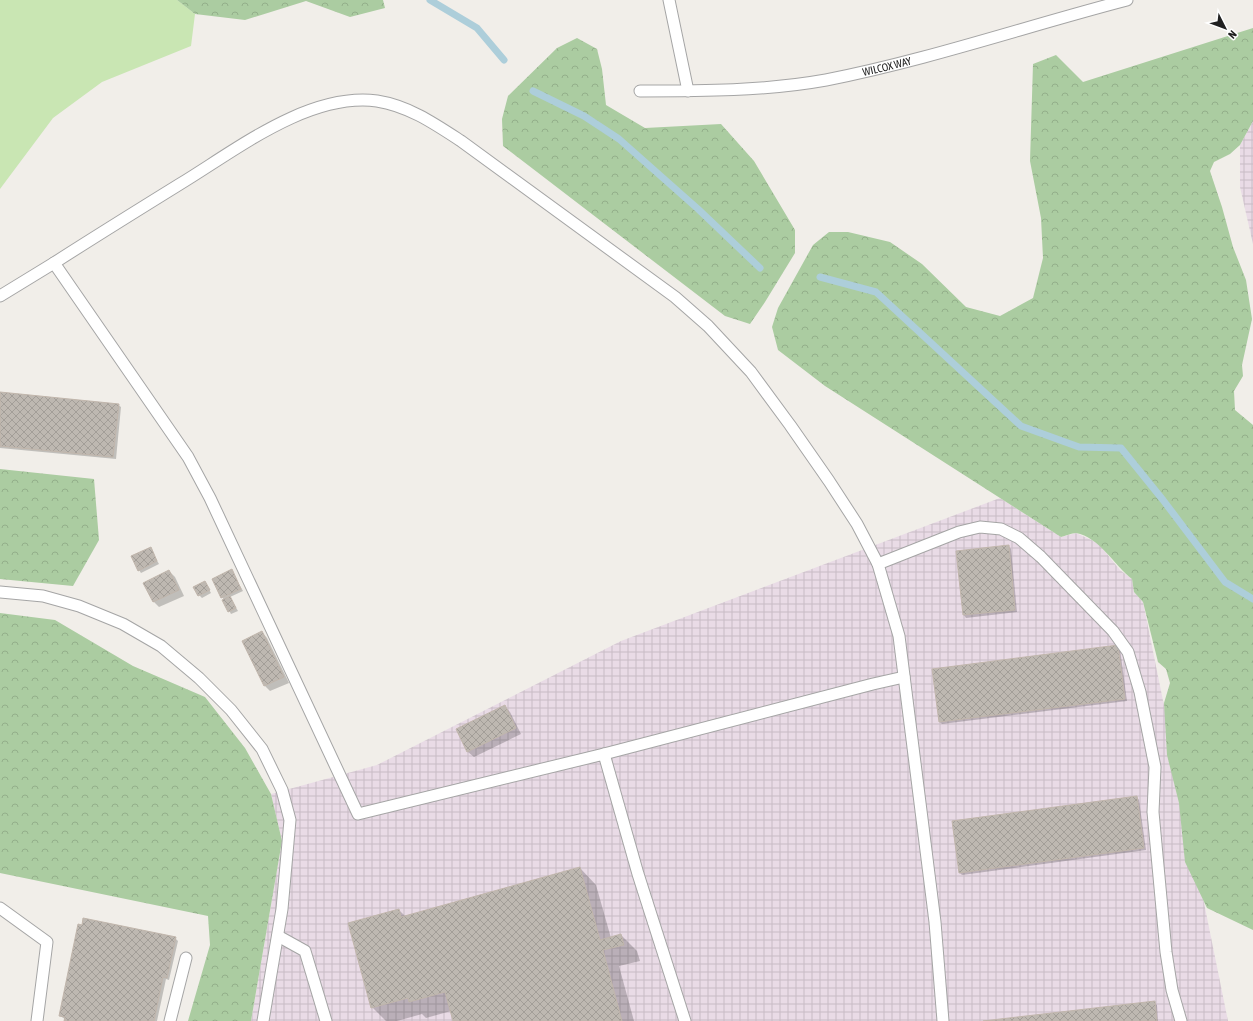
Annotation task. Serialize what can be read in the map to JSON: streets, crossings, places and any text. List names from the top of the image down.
{
  "streets": {
    "lane": ["WILCOX WAY"]
  },
  "north": "bottom right"
}
